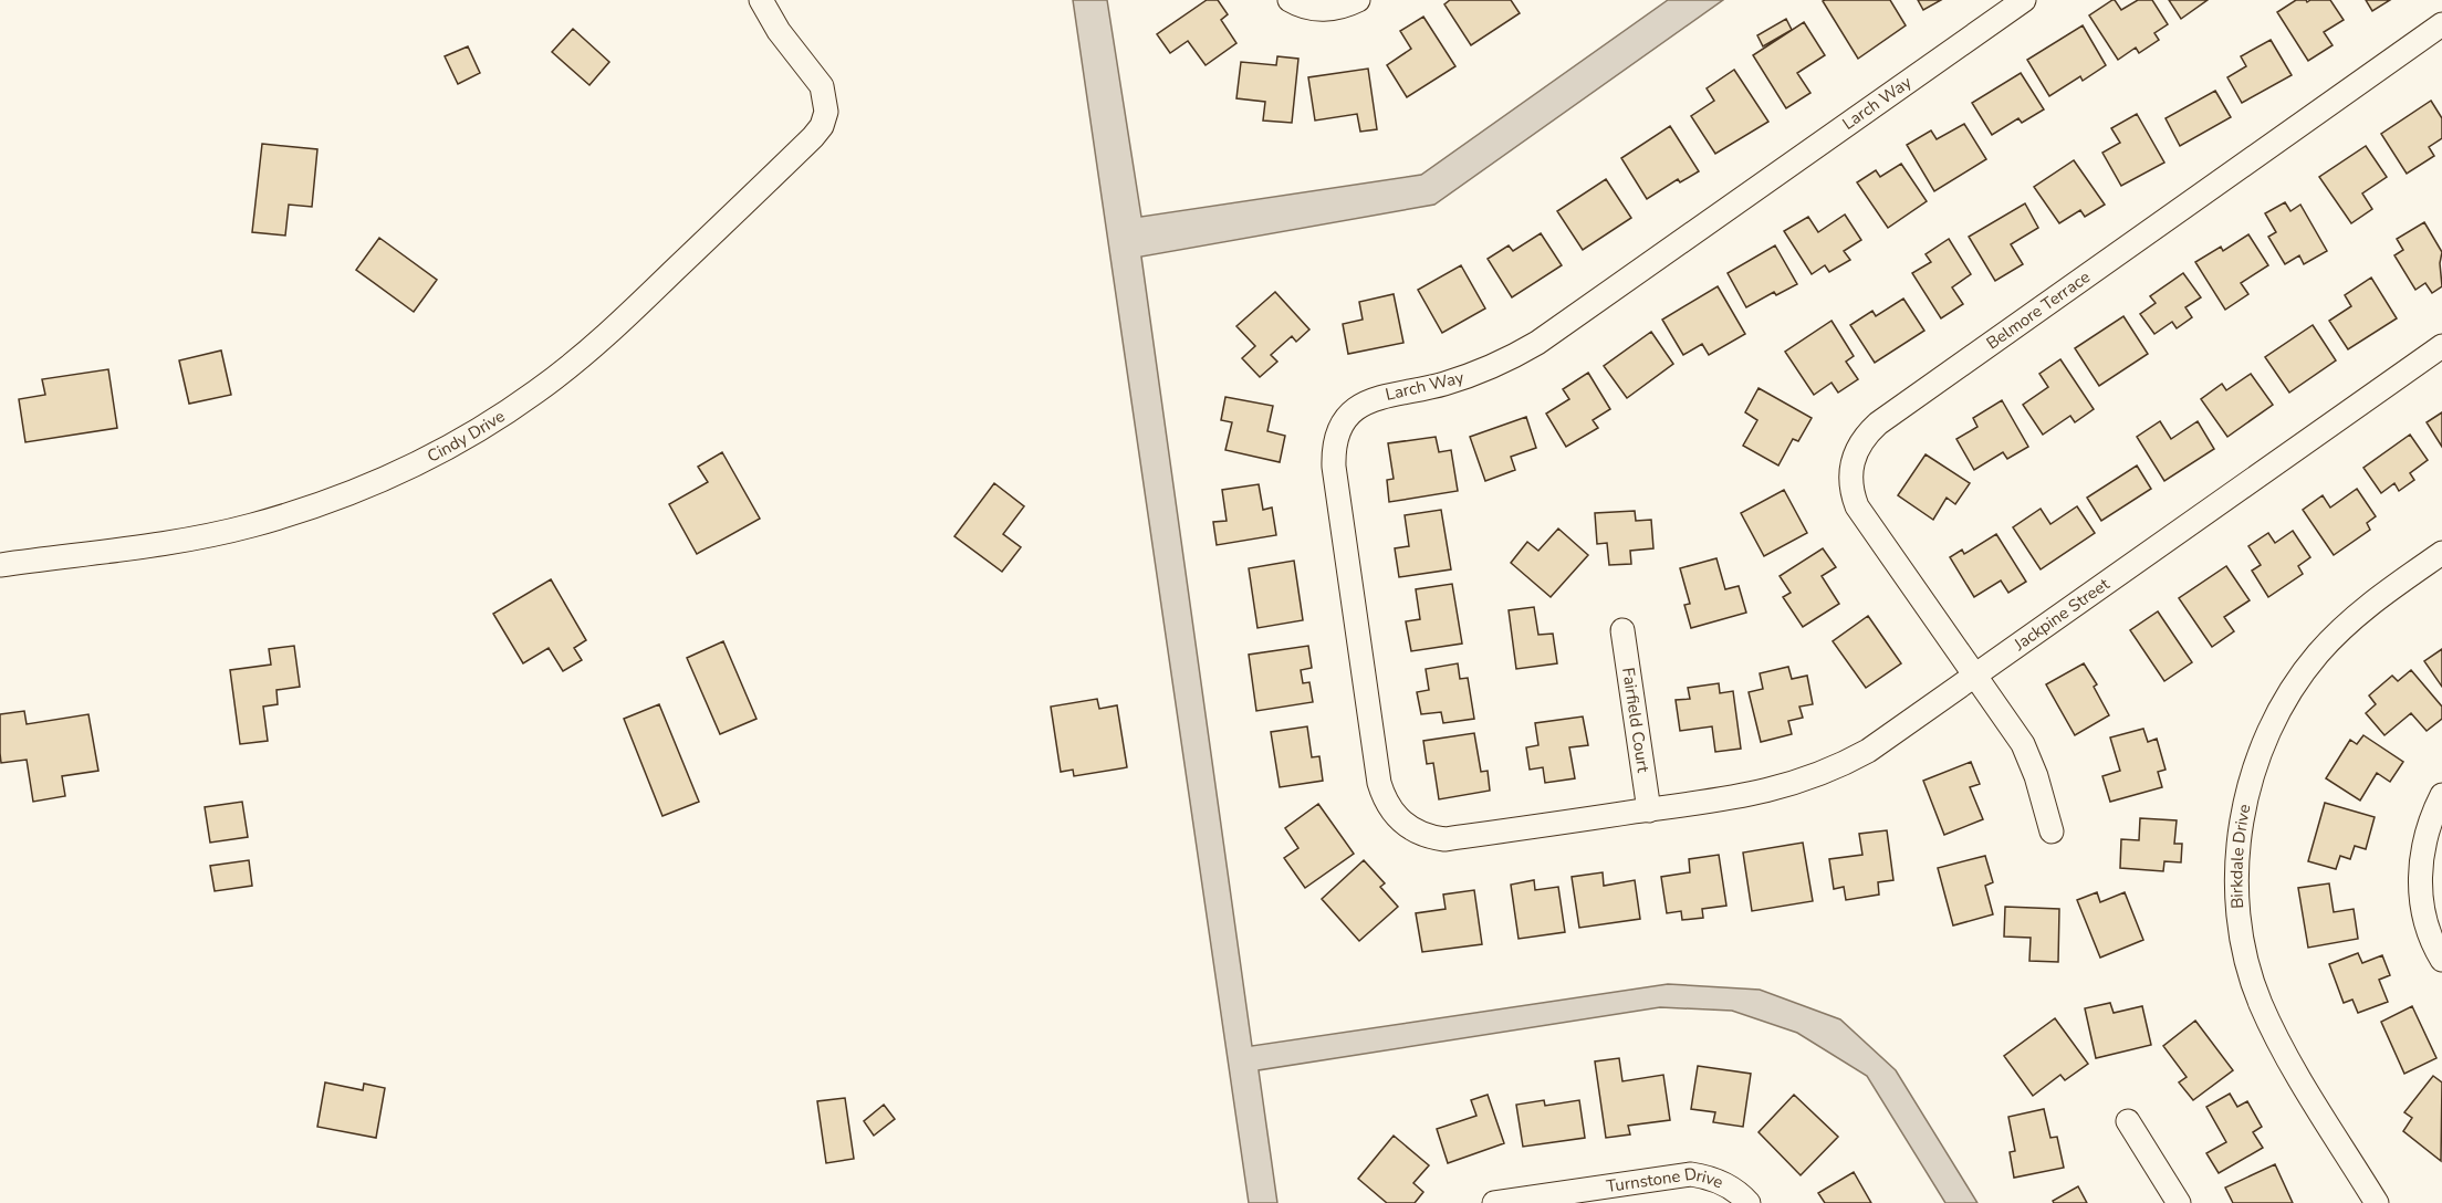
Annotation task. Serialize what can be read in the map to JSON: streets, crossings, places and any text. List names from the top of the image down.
{
  "streets": {
    "street": [
      "Larch Way",
      "Belmore Terrace",
      "Cindy Drive",
      "Jackpine Street",
      "Fairfield Court",
      "Birkdale Drive",
      "Turnstone Drive"
    ]
  },
  "crossings": [
    ["Larch Way", "Jackpine Street"],
    ["Larch Way", "Fairfield Court"],
    ["Belmore Terrace", "Jackpine Street"],
    ["Jackpine Street", "Fairfield Court"]
  ]
}
